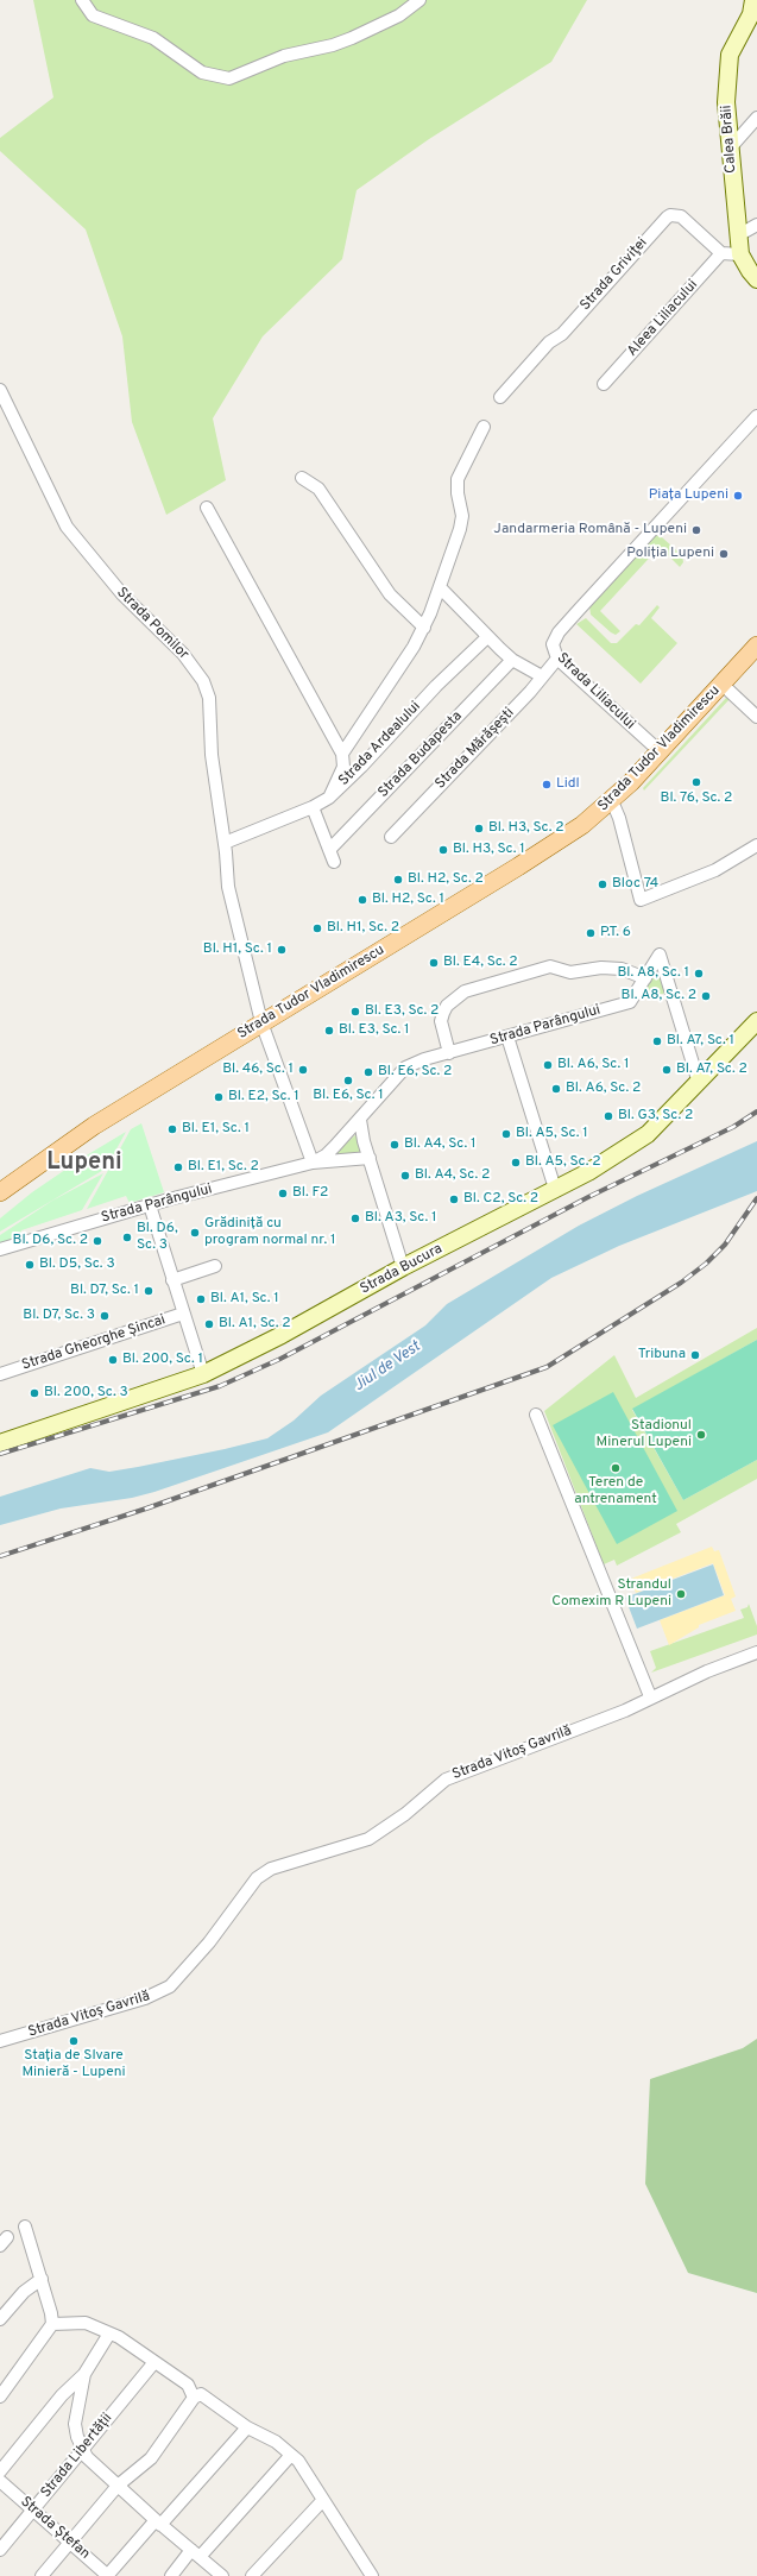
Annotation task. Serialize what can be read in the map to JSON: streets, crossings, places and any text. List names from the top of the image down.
{
  "streets": {
    "main road": ["Calea Brăii", "Strada Tudor Vladimirescu", "Strada Bucura"],
    "street": [
      "Strada Griviţei",
      "Aleea Liliacului",
      "Strada Pomilor",
      "Strada Liliacului",
      "Strada Ardealului",
      "Strada Mărășești",
      "Strada Budapesta",
      "Strada Parângului",
      "Strada Gheorghe Șincai",
      "Strada Vitoș Gavrilă",
      "Strada Libertății",
      "Strada Ștefan"
    ]
  },
  "crossings": [
    ["Strada Griviţei", "Aleea Liliacului"],
    ["Strada Pomilor", "Strada Ardealului"],
    ["Strada Pomilor", "Strada Tudor Vladimirescu"],
    ["Strada Liliacului", "Strada Mărășești"],
    ["Strada Liliacului", "Strada Tudor Vladimirescu"],
    ["Strada Parângului", "Strada Bucura"],
    ["Strada Bucura", "Strada Gheorghe Șincai"],
    ["Strada Libertății", "Strada Ștefan"]
  ],
  "districts": ["Lupeni"],
  "water": ["Jiul de Vest"],
  "places": [
    "Piața Lupeni",
    "Jandarmeria Română - Lupeni",
    "Poliția Lupeni",
    "Bl. 76, Sc. 2",
    "Lidl",
    "Bl. H3, Sc. 2",
    "Bl. H3, Sc. 1",
    "Bl. H2, Sc. 2",
    "Bloc 74",
    "Bl. H2, Sc. 1",
    "Bl. H1, Sc. 2",
    "P.T. 6",
    "Bl. H1, Sc. 1",
    "Bl. E4, Sc. 2",
    "Bl. A8, Sc. 1",
    "Bl. A8, Sc. 2",
    "Bl. E3, Sc. 2",
    "Bl. E3, Sc. 1",
    "Bl. A7, Sc. 1",
    "Bl. A6, Sc. 1",
    "Bl. 46, Sc. 1",
    "Bl. A7, Sc. 2",
    "Bl. E6, Sc. 2",
    "Bl. E6, Sc. 1",
    "Bl. A6, Sc. 2",
    "Bl. E2, Sc. 1",
    "Bl. G3, Sc. 2",
    "Bl. E1, Sc. 1",
    "Bl. A5, Sc. 1",
    "Bl. A4, Sc. 1",
    "Bl. A5, Sc. 2",
    "Bl. E1, Sc. 2",
    "Bl. A4, Sc. 2",
    "Bl. F2",
    "Bl. C2, Sc. 2",
    "Bl. A3, Sc. 1",
    "Grădiniță cu program normal nr. 1",
    "Bl. D6, Sc. 3",
    "Bl. D6, Sc. 2",
    "Bl. D5, Sc. 3",
    "Bl. D7, Sc. 1",
    "Bl. A1, Sc. 1",
    "Bl. D7, Sc. 3",
    "Bl. A1, Sc. 2",
    "Tribuna",
    "Bl. 200, Sc. 1",
    "Bl. 200, Sc. 3",
    "Stadionul Minerul Lupeni",
    "Teren de antrenament",
    "Strandul Comexim R Lupeni",
    "Stația de Slvare Minieră - Lupeni"
  ]
}
